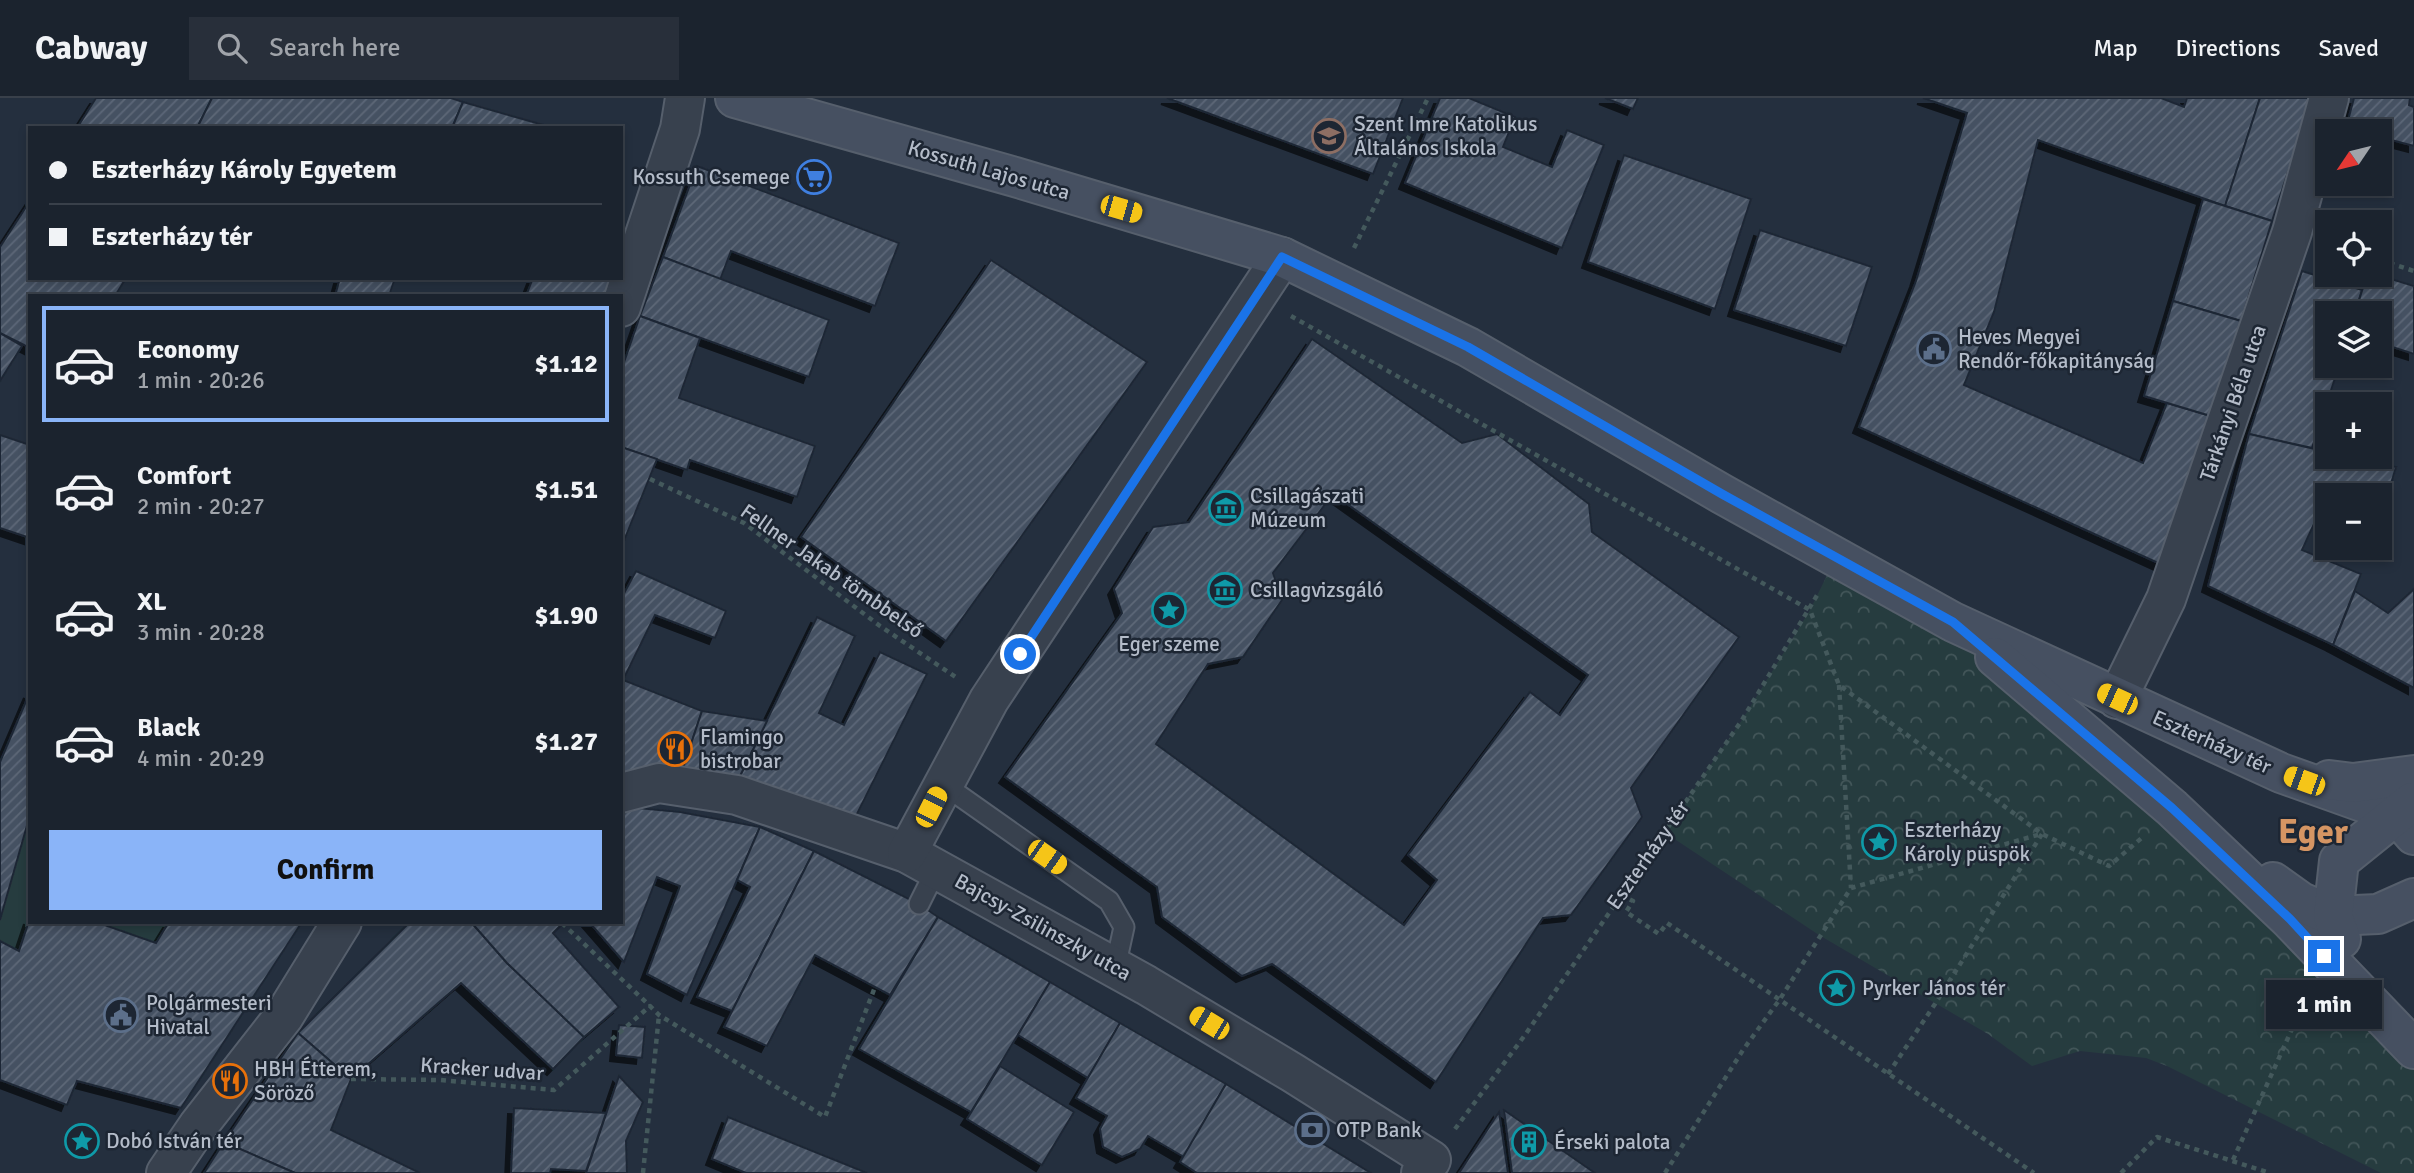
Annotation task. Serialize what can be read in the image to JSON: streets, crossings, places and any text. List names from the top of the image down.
{
  "streets": {
    "street": [
      "Kossuth Lajos utca",
      "Tárkányi Béla utca",
      "Eszterházy tér",
      "Bajcsy-Zsilinszky utca"
    ],
    "path": ["Fellner Jakab tömbbelső", "Kracker udvar"]
  },
  "crossings": [
    ["Kossuth Lajos utca", "Eszterházy tér"],
    ["Tárkányi Béla utca", "Eszterházy tér"]
  ],
  "districts": ["Eger"],
  "places": {
    "school or university": ["Szent Imre Katolikus Általános Iskola"],
    "supermarket": ["Kossuth Csemege"],
    "public building": ["Heves Megyei Rendőr-főkapitányság", "Polgármesteri Hivatal"],
    "museum": ["Csillagászati Múzeum", "Csillagvizsgáló"],
    "place": [
      "Eger szeme",
      "Eszterházy Károly püspök",
      "Pyrker János tér",
      "Dobó István tér"
    ],
    "restaurant": ["Flamingo bistrobar", "HBH Étterem, Söröző"],
    "bank": ["OTP Bank"],
    "building": ["Érseki palota"]
  },
  "north": "bottom left",
  "page": {
    "header": "Cabway",
    "search": "Search here",
    "nav": ["Map", "Directions", "Saved"],
    "map_buttons": ["+", "−"],
    "banner": ["Eszterházy Károly Egyetem", "Eszterházy tér"],
    "list": [
      {
        "name": "Economy",
        "note": "1 min · 20:26",
        "value": "$1.12"
      },
      {
        "name": "Comfort",
        "note": "2 min · 20:27",
        "value": "$1.51"
      },
      {
        "name": "XL",
        "note": "3 min · 20:28",
        "value": "$1.90"
      },
      {
        "name": "Black",
        "note": "4 min · 20:29",
        "value": "$1.27"
      }
    ],
    "buttons": "Confirm",
    "bubble": "1 min"
  }
}
